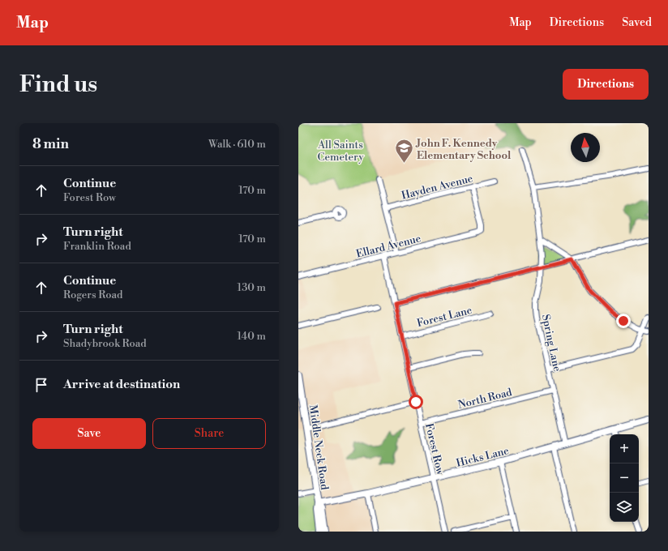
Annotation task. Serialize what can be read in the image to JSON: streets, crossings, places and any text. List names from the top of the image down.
{
  "streets": {
    "main road": ["Middle Neck Road", "Hicks Lane"],
    "street": [
      "Hayden Avenue",
      "Ellard Avenue",
      "Forest Lane",
      "Spring Lane",
      "North Road",
      "Forest Row"
    ]
  },
  "crossings": [
    ["Hayden Avenue", "Ellard Avenue"],
    ["Ellard Avenue", "Forest Row"],
    ["Forest Lane", "Forest Row"],
    ["Spring Lane", "North Road"],
    ["Spring Lane", "Hicks Lane"],
    ["North Road", "Forest Row"],
    ["Middle Neck Road", "Hicks Lane"],
    ["Forest Row", "Hicks Lane"]
  ],
  "parks": ["All Saints Cemetery"],
  "places": {
    "school or university": ["John F. Kennedy Elementary School"]
  },
  "north": "top",
  "page": {
    "header": "Map",
    "nav": ["Map", "Directions", "Saved"],
    "buttons": [
      "Directions",
      ["Save", "Share"]
    ],
    "title": "Find us",
    "heading": ["8 min", "Walk · 610 m"],
    "list": [
      ["Continue", "Forest Row", "170 m"],
      ["Turn right", "Franklin Road", "170 m"],
      ["Continue", "Rogers Road", "130 m"],
      ["Turn right", "Shadybrook Road", "140 m"],
      "Arrive at destination"
    ],
    "map_buttons": ["+", "−"]
  }
}
